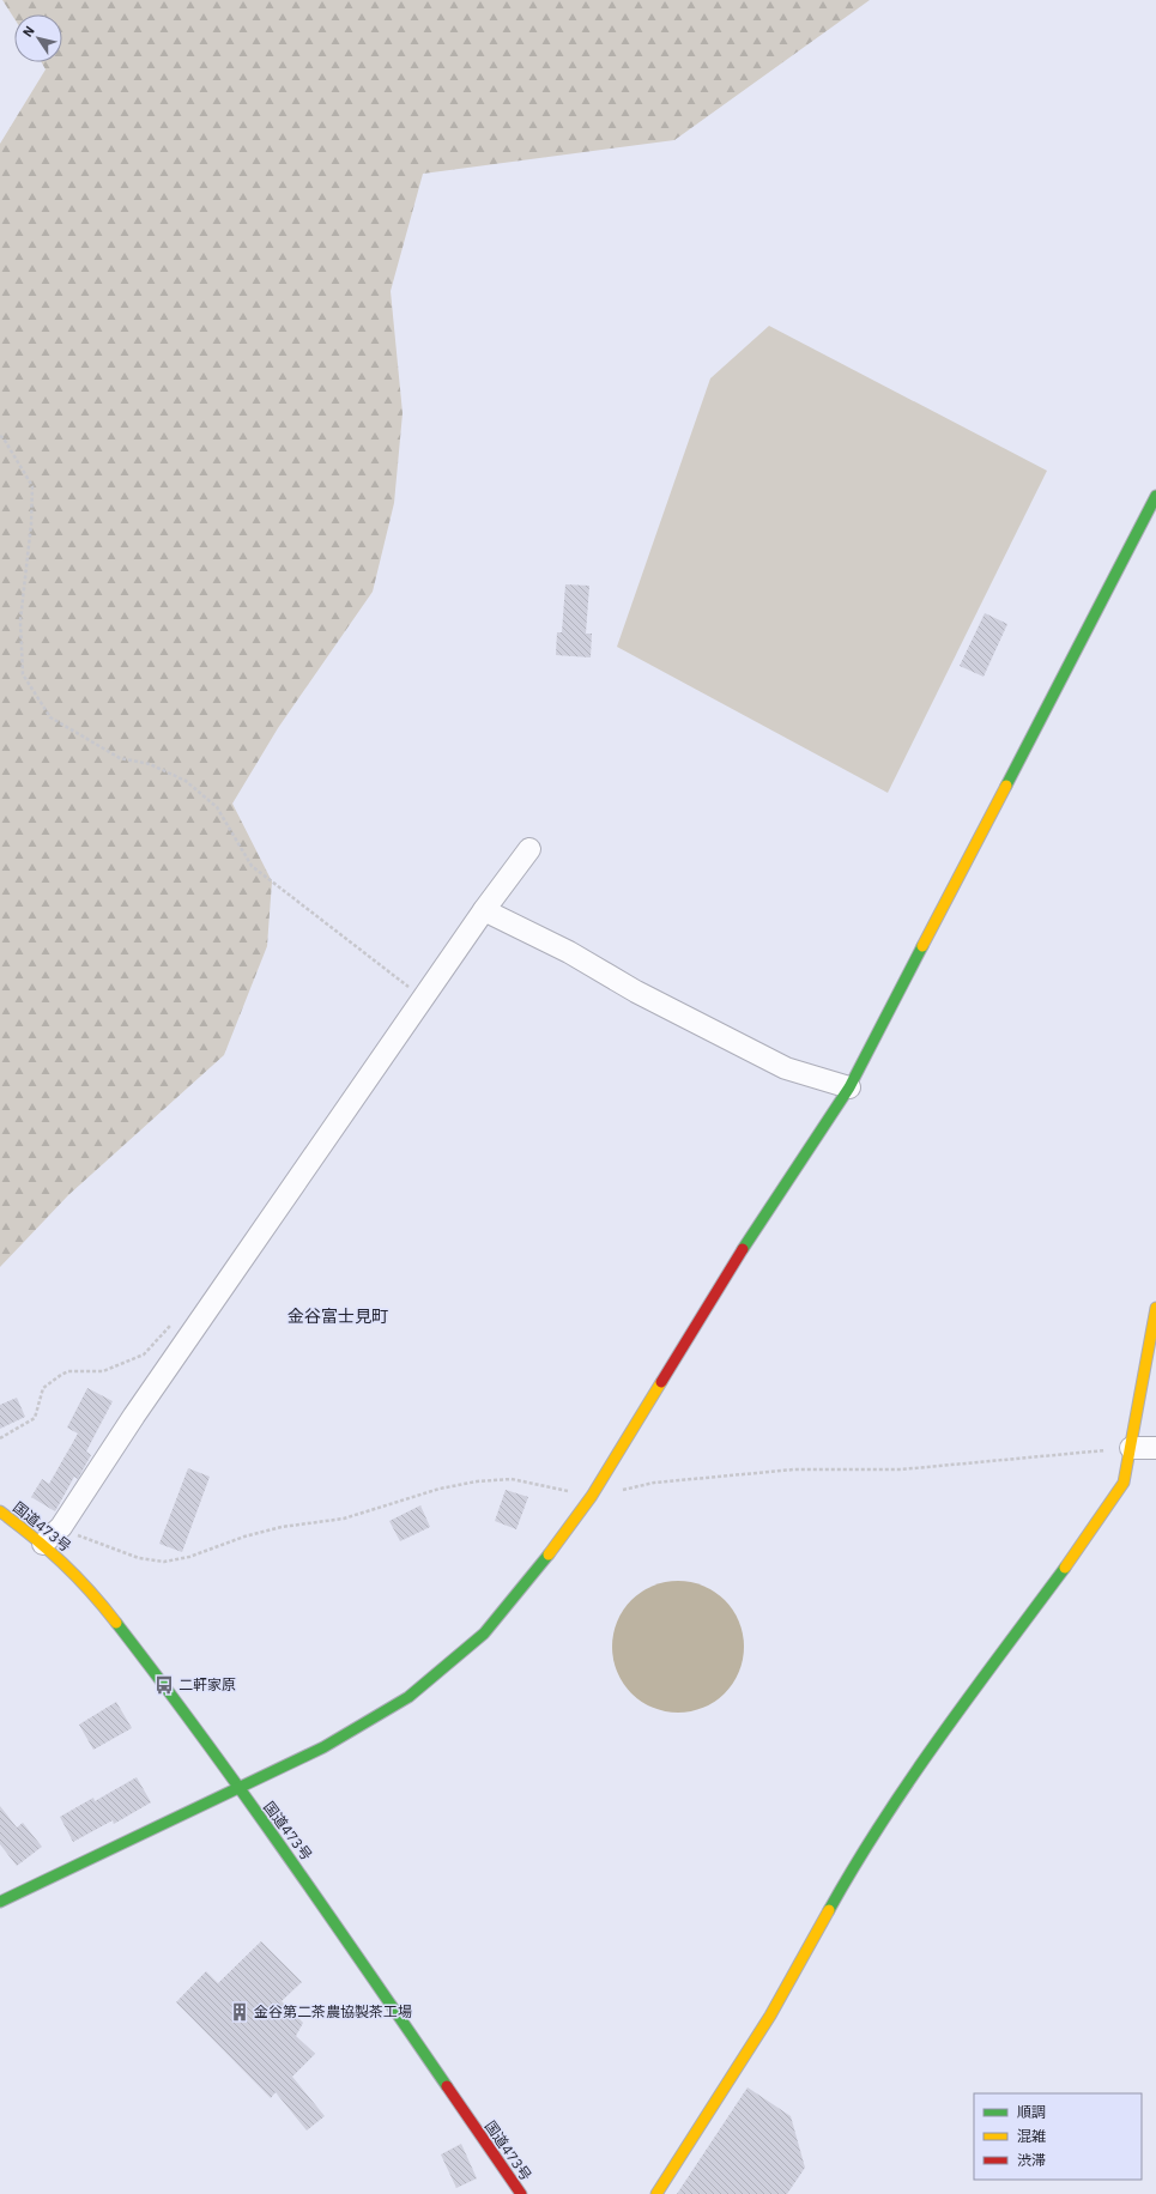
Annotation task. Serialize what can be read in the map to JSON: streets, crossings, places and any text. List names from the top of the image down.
{
  "streets": {
    "main road": ["国道473号"]
  },
  "districts": ["金谷富士見町"],
  "places": {
    "bus stop": ["二軒家原"],
    "building": ["金谷第二茶農協製茶工場"]
  },
  "legend": ["順調", "混雑", "渋滞"],
  "north": "top left"
}
